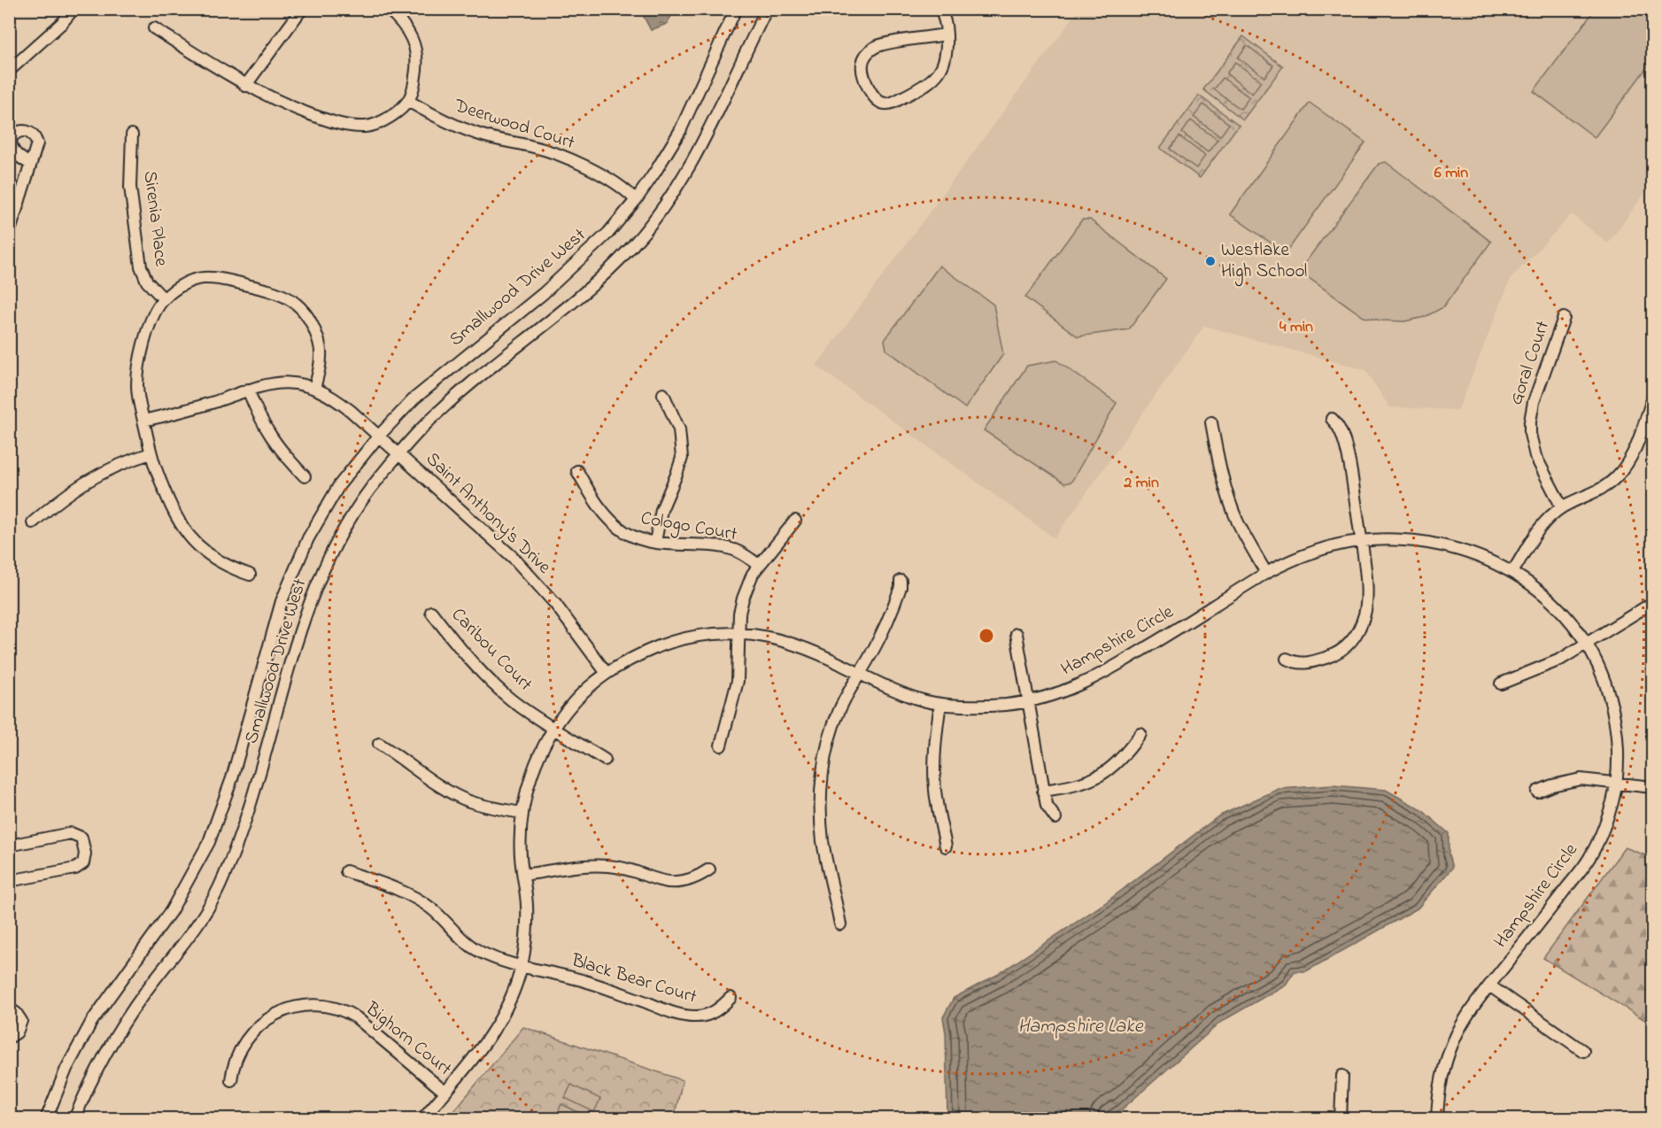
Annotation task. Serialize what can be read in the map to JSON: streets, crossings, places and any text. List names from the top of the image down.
{
  "streets": {
    "street": [
      "Deerwood Court",
      "Sirenia Place",
      "Smallwood Drive West",
      "Goral Court",
      "Saint Anthony's Drive",
      "Cologo Court",
      "Hampshire Circle",
      "Caribou Court",
      "Black Bear Court",
      "Bighorn Court"
    ]
  },
  "crossings": [
    ["Deerwood Court", "Smallwood Drive West"],
    ["Sirenia Place", "Saint Anthony's Drive"],
    ["Smallwood Drive West", "Saint Anthony's Drive"],
    ["Saint Anthony's Drive", "Hampshire Circle"],
    ["Hampshire Circle", "Caribou Court"],
    ["Hampshire Circle", "Black Bear Court"],
    ["Hampshire Circle", "Bighorn Court"]
  ],
  "water": ["Hampshire Lake"],
  "places": ["Westlake High School"],
  "rings": ["6 min", "4 min", "2 min"]
}
